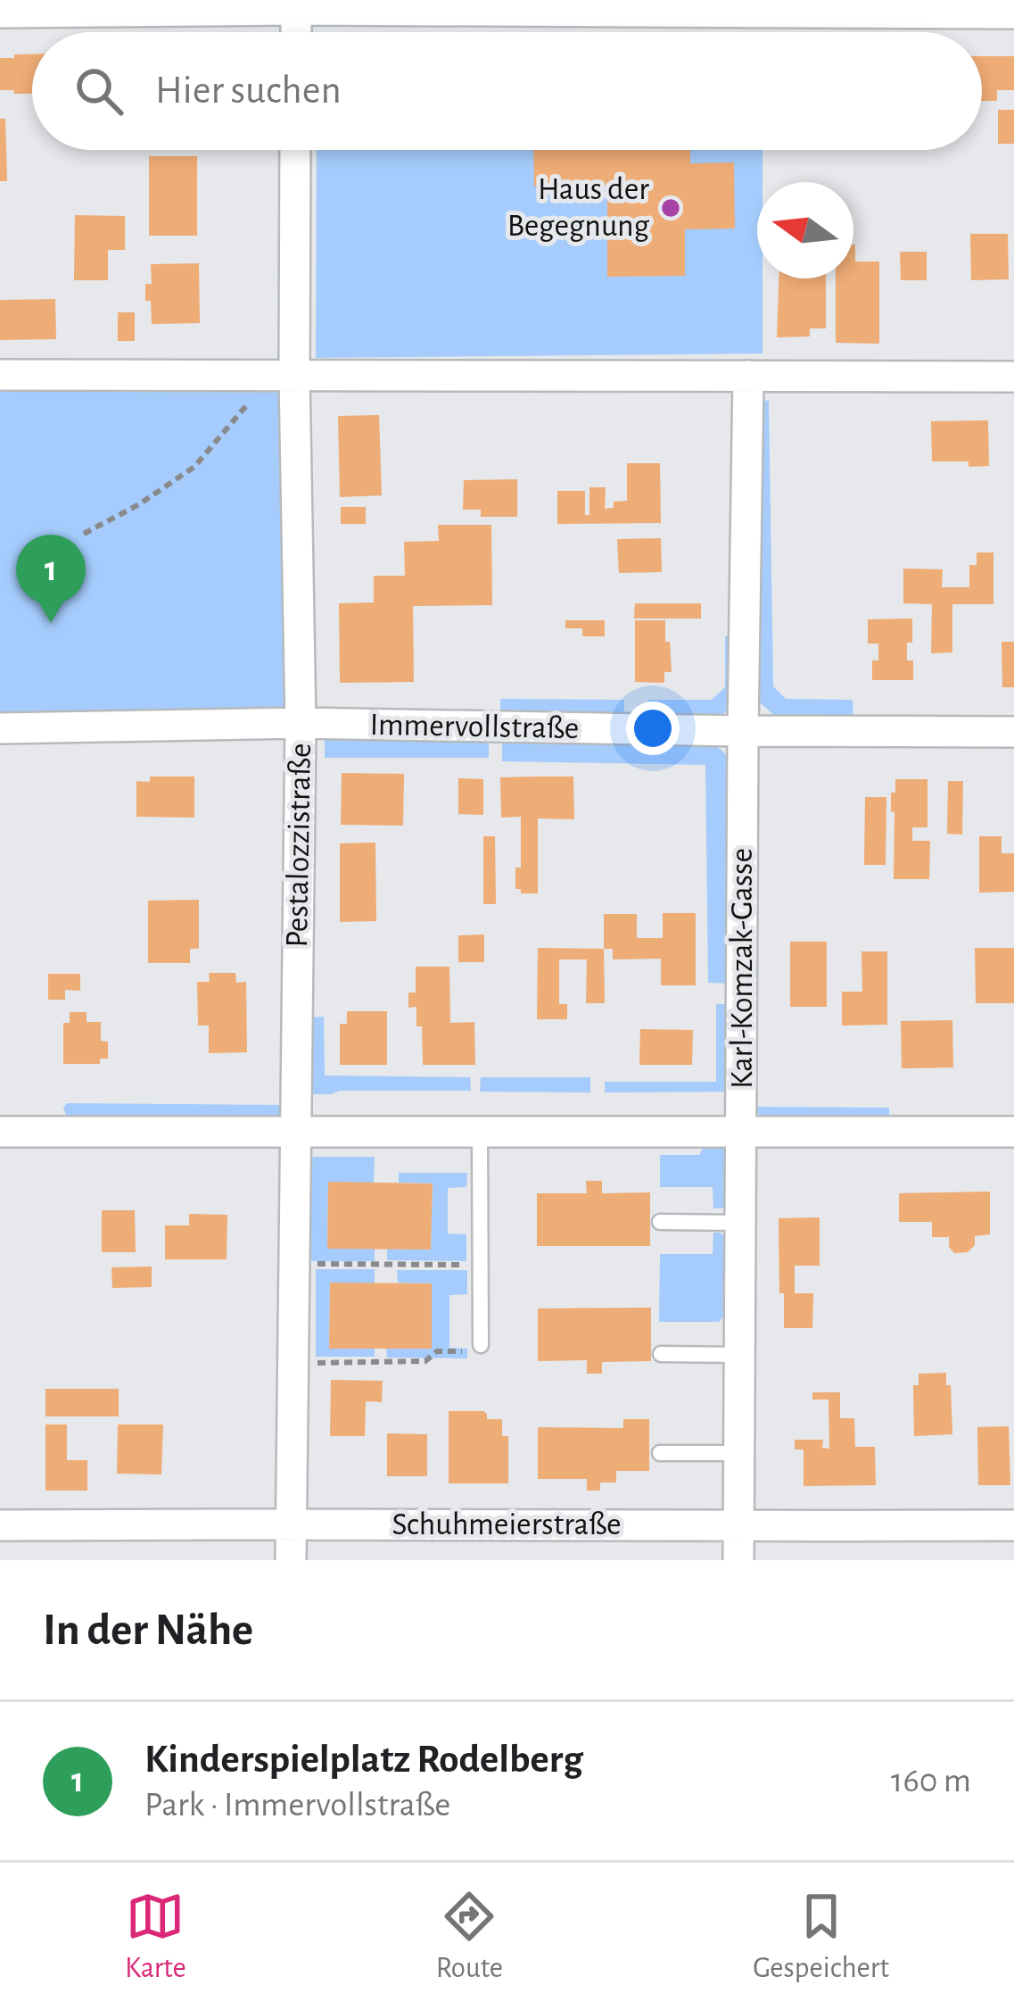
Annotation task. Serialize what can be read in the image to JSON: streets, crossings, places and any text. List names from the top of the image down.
{
  "streets": {
    "street": [
      "Immervollstraße",
      "Pestalozzistraße",
      "Karl-Komzak-Gasse",
      "Schuhmeierstraße"
    ]
  },
  "crossings": [
    ["Immervollstraße", "Pestalozzistraße"],
    ["Immervollstraße", "Karl-Komzak-Gasse"],
    ["Pestalozzistraße", "Schuhmeierstraße"],
    ["Karl-Komzak-Gasse", "Schuhmeierstraße"]
  ],
  "places": ["Haus der Begegnung"],
  "north": "left",
  "page": {
    "search": "Hier suchen",
    "pins": "1",
    "heading": "In der Nähe",
    "list": [
      {
        "mark": "1",
        "name": "Kinderspielplatz Rodelberg",
        "note": "Park · Immervollstraße",
        "value": "160 m"
      }
    ],
    "nav": ["Karte", "Route", "Gespeichert"]
  }
}
